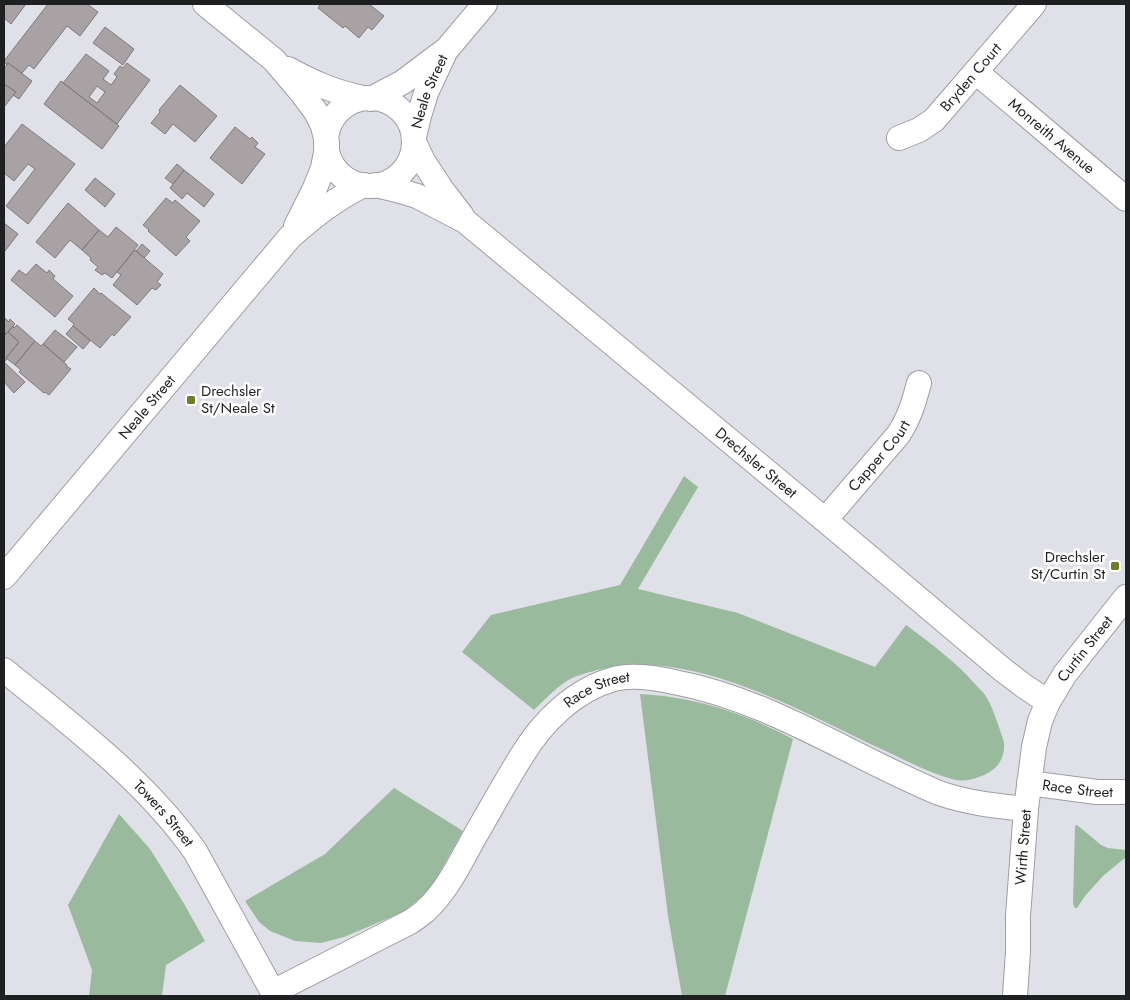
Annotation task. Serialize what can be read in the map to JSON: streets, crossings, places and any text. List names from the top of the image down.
{
  "streets": {
    "street": [
      "Bryden Court",
      "Neale Street",
      "Monreith Avenue",
      "Capper Court",
      "Drechsler Street",
      "Curtin Street",
      "Race Street",
      "Towers Street",
      "Wirth Street"
    ]
  },
  "crossings": [
    ["Bryden Court", "Monreith Avenue"],
    ["Neale Street", "Drechsler Street"],
    ["Capper Court", "Drechsler Street"],
    ["Drechsler Street", "Curtin Street"],
    ["Drechsler Street", "Wirth Street"],
    ["Curtin Street", "Wirth Street"],
    ["Race Street", "Towers Street"],
    ["Race Street", "Wirth Street"]
  ],
  "places": {
    "transit": ["Drechsler St/Neale St", "Drechsler St/Curtin St"]
  }
}
